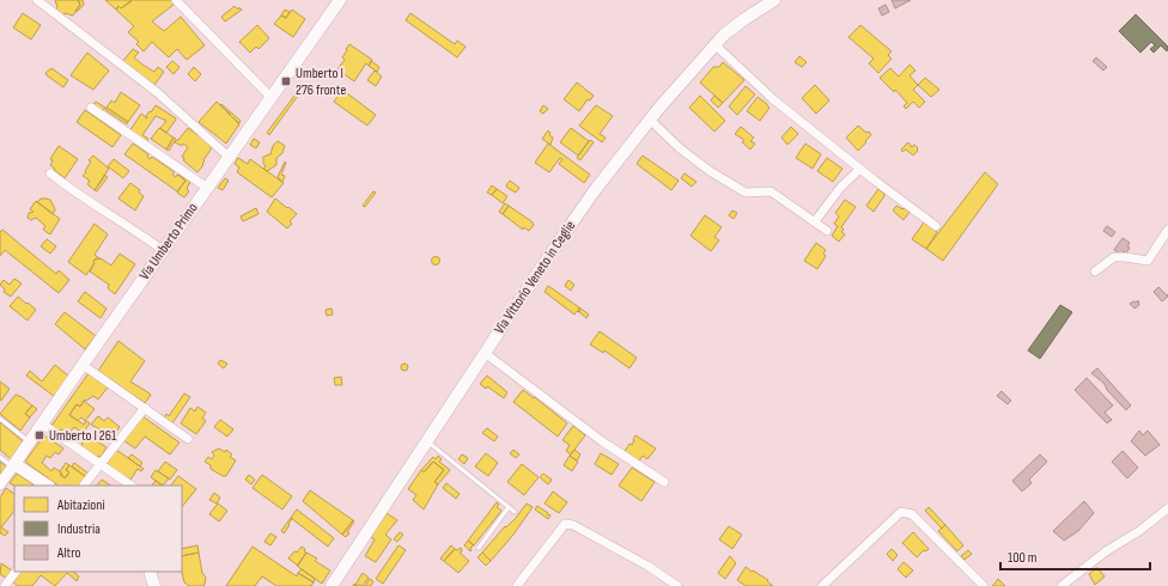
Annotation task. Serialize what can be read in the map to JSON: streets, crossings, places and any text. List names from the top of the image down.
{
  "streets": {
    "main road": ["Via Umberto Primo", "Via Vittorio Veneto in Ceglie"]
  },
  "places": {
    "transit": ["Umberto I 276 fronte", "Umberto I 261"]
  },
  "legend": ["Abitazioni", "Industria", "Altro"],
  "scale_bar": "100 m"
}
